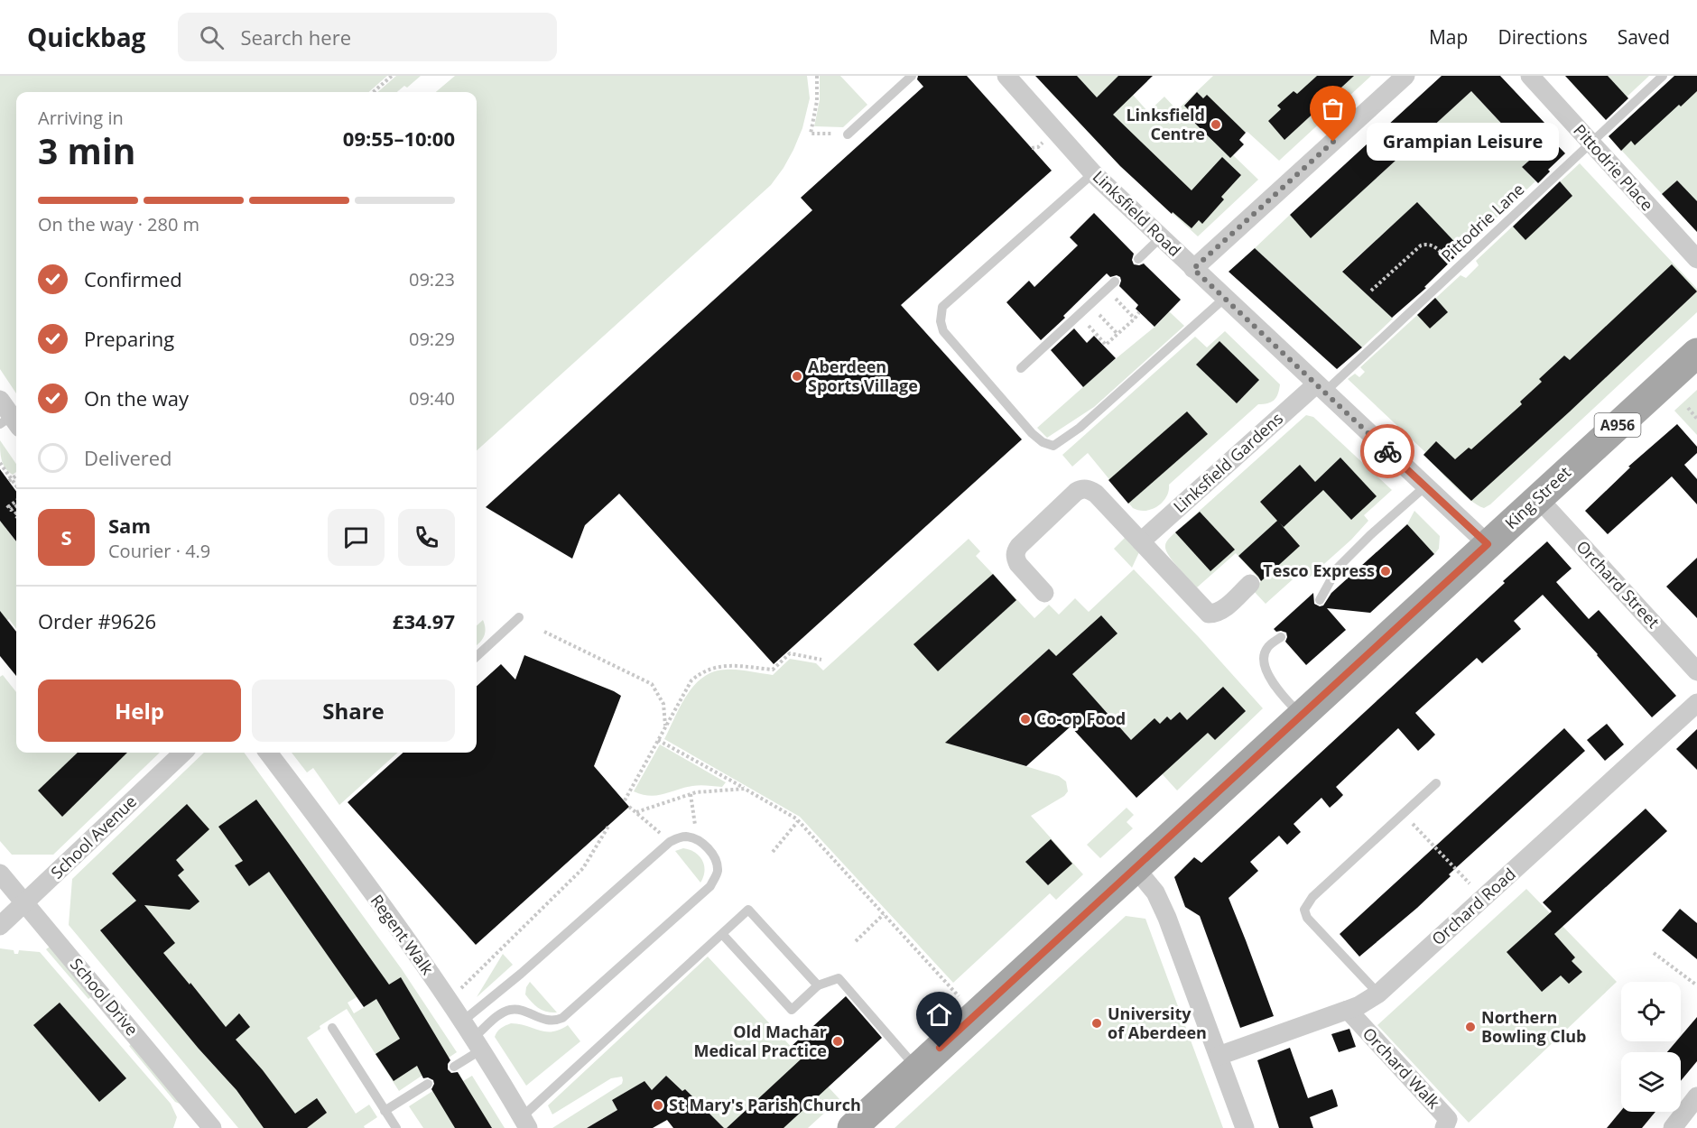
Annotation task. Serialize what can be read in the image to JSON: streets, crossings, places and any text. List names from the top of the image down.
{
  "streets": {
    "main road": ["A956", "King Street"],
    "street": [
      "Pittodrie Place",
      "Linksfield Road",
      "Linksfield Gardens",
      "Orchard Street",
      "School Avenue",
      "Orchard Road",
      "Regent Walk",
      "School Drive",
      "Orchard Walk"
    ],
    "lane": ["Pittodrie Lane"]
  },
  "crossings": [
    ["Pittodrie Place", "Pittodrie Lane"],
    ["Linksfield Road", "Pittodrie Lane"],
    ["Linksfield Road", "Linksfield Gardens"],
    ["Linksfield Road", "King Street"],
    ["Pittodrie Lane", "Linksfield Gardens"],
    ["King Street", "Orchard Street"],
    ["School Avenue", "School Drive"],
    ["Orchard Road", "Orchard Walk"]
  ],
  "places": [
    "Linksfield Centre",
    "Grampian Leisure",
    "Aberdeen Sports Village",
    "Tesco Express",
    "Co-op Food",
    "University of Aberdeen",
    "Northern Bowling Club",
    "Old Machar Medical Practice",
    "St Mary's Parish Church"
  ],
  "page": {
    "header": "Quickbag",
    "search": "Search here",
    "nav": ["Map", "Directions", "Saved"],
    "heading": ["3 min", "Arriving in", "09:55–10:00"],
    "panel": [
      "Sam",
      "Courier · 4.9",
      "Order #9626",
      "£34.97"
    ],
    "bubble": "Grampian Leisure",
    "bar": "On the way · 280 m",
    "list": [
      ["Confirmed", "09:23"],
      ["Preparing", "09:29"],
      ["On the way", "09:40"],
      "Delivered"
    ],
    "round": "S",
    "buttons": ["Help", "Share"]
  }
}
